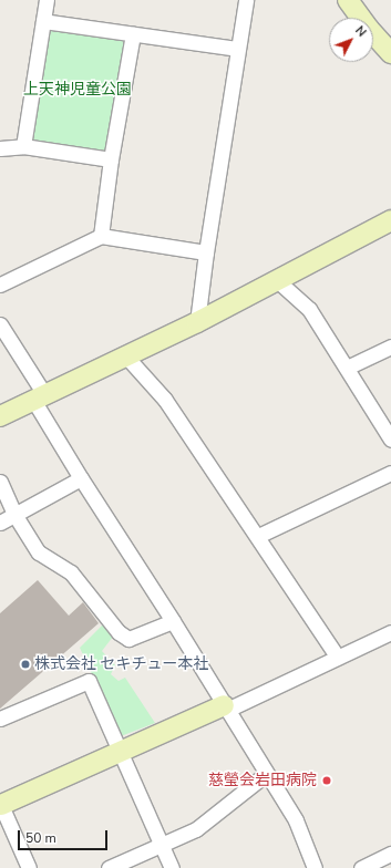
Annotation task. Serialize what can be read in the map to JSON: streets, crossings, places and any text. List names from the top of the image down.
{
  "parks": ["上天神児童公園"],
  "places": ["株式会社 セキチュー本社", "慈瑩会岩田病院"],
  "scale_bar": "50 m",
  "north": "top right"
}
